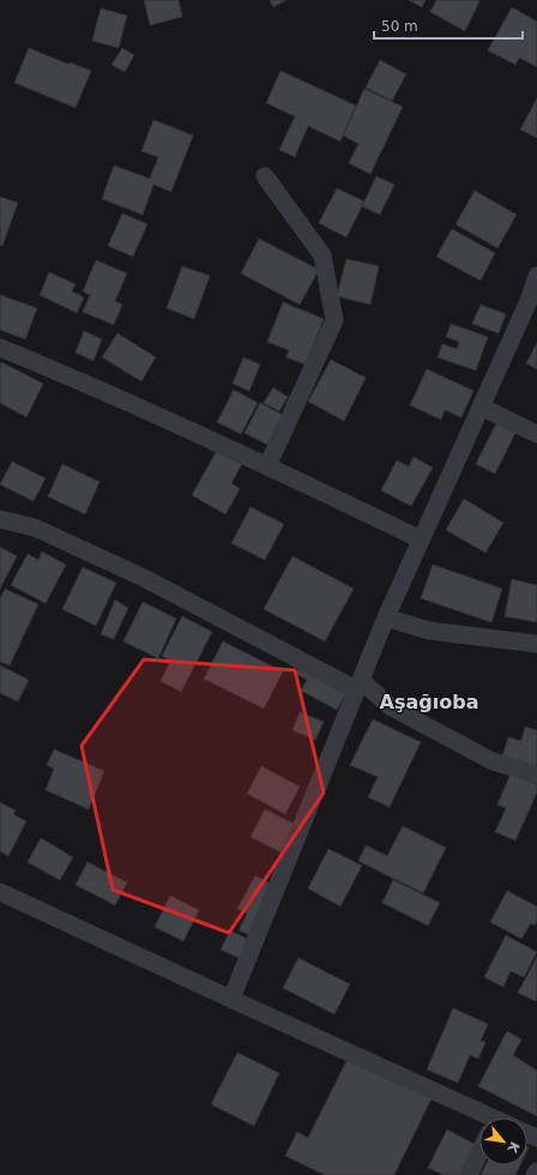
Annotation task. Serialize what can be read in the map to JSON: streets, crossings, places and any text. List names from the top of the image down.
{
  "districts": ["Aşağıoba"],
  "scale_bar": "50 m",
  "north": "bottom right"
}
